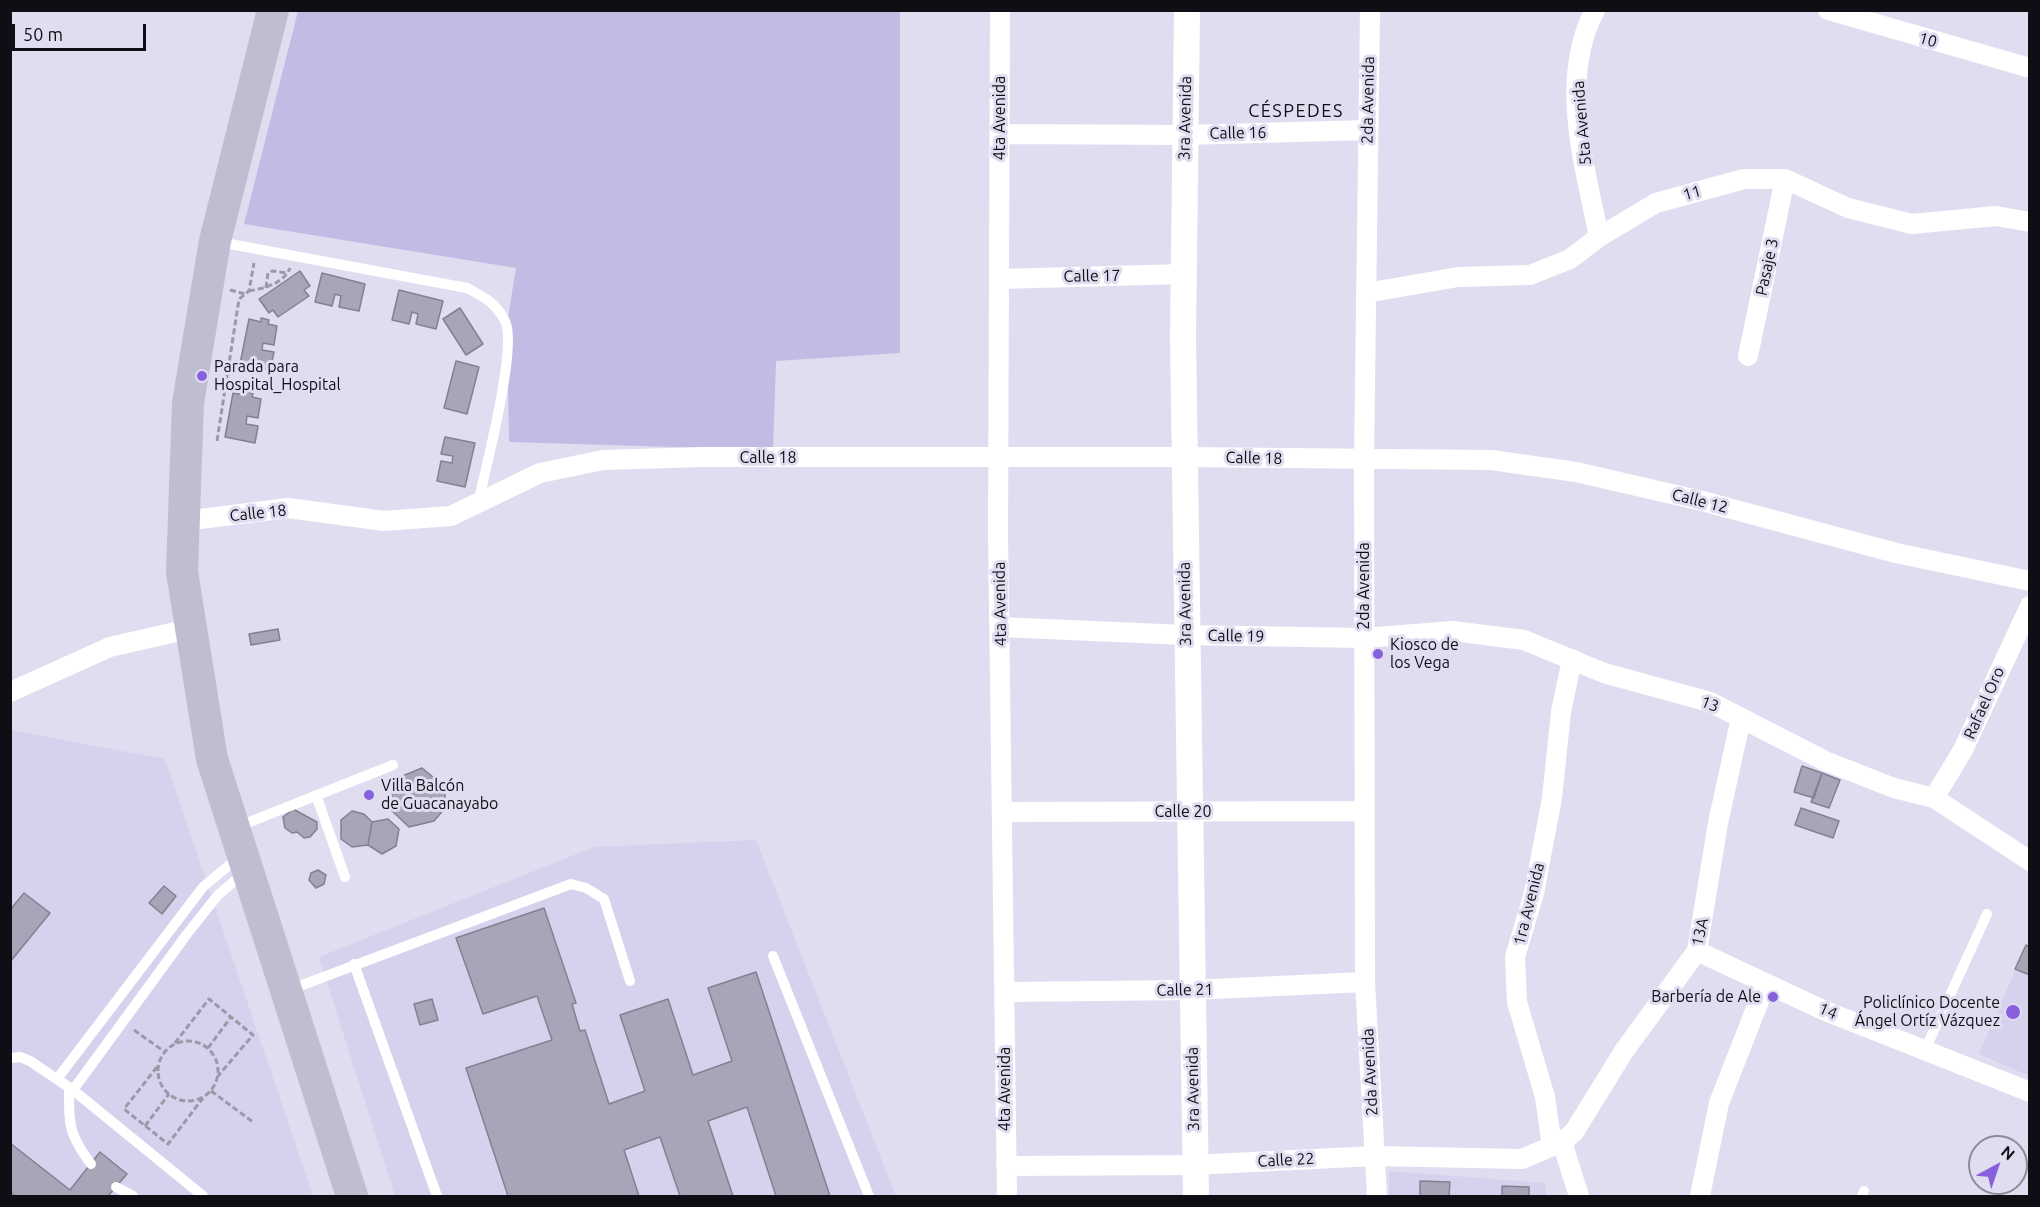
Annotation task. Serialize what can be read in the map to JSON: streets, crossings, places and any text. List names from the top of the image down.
{
  "streets": {
    "street": [
      "10",
      "2da Avenida",
      "4ta Avenida",
      "3ra Avenida",
      "5ta Avenida",
      "Calle 16",
      "11",
      "Pasaje 3",
      "Calle 17",
      "Calle 18",
      "Calle 12",
      "Calle 19",
      "Rafael Oro",
      "13",
      "Calle 20",
      "1ra Avenida",
      "13A",
      "Calle 21",
      "14",
      "Calle 22"
    ]
  },
  "crossings": [
    ["2da Avenida", "Calle 16"],
    ["2da Avenida", "11"],
    ["2da Avenida", "Calle 18"],
    ["2da Avenida", "Calle 12"],
    ["2da Avenida", "Calle 19"],
    ["2da Avenida", "13"],
    ["2da Avenida", "Calle 20"],
    ["2da Avenida", "Calle 21"],
    ["2da Avenida", "Calle 22"],
    ["4ta Avenida", "Calle 16"],
    ["4ta Avenida", "Calle 17"],
    ["4ta Avenida", "Calle 18"],
    ["4ta Avenida", "Calle 19"],
    ["4ta Avenida", "Calle 20"],
    ["4ta Avenida", "Calle 21"],
    ["4ta Avenida", "Calle 22"],
    ["3ra Avenida", "Calle 16"],
    ["3ra Avenida", "Calle 17"],
    ["3ra Avenida", "Calle 18"],
    ["3ra Avenida", "Calle 19"],
    ["3ra Avenida", "Calle 20"],
    ["3ra Avenida", "Calle 21"],
    ["3ra Avenida", "Calle 22"],
    ["5ta Avenida", "11"],
    ["11", "Pasaje 3"],
    ["Calle 18", "Calle 12"],
    ["Calle 19", "13"],
    ["Rafael Oro", "13"],
    ["13", "1ra Avenida"],
    ["13", "13A"],
    ["1ra Avenida", "13A"],
    ["1ra Avenida", "Calle 22"],
    ["13A", "14"],
    ["13A", "Calle 22"]
  ],
  "districts": ["CÉSPEDES"],
  "places": [
    "Parada para Hospital_Hospital",
    "Kiosco de los Vega",
    "Villa Balcón de Guacanayabo",
    "Barbería de Ale",
    "Policlínico Docente Ángel Ortíz Vázquez"
  ],
  "scale_bar": "50 m",
  "north": "top right"
}
